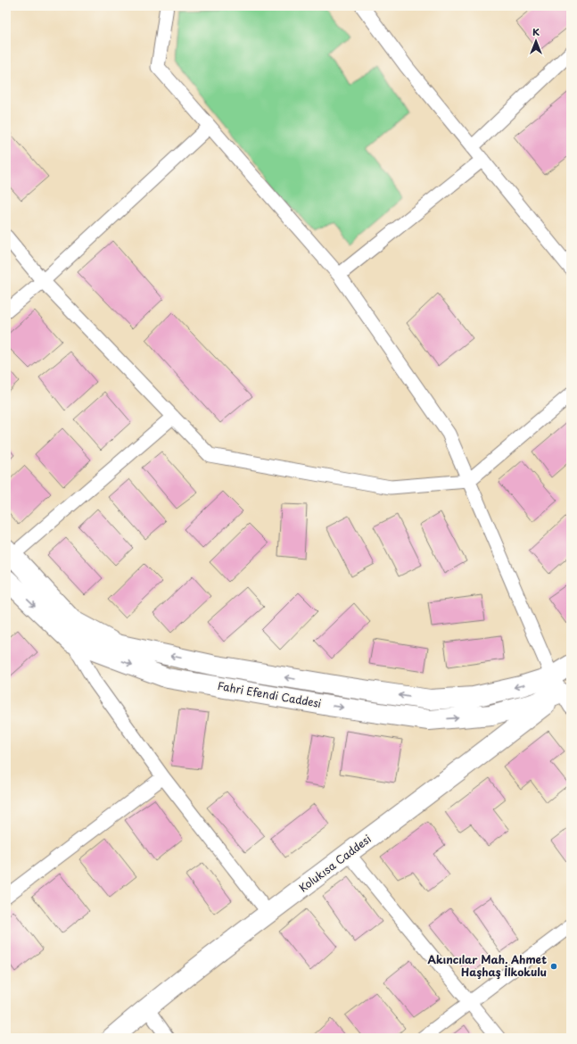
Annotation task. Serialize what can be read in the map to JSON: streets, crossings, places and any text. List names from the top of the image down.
{
  "streets": {
    "street": ["Fahri Efendi Caddesi", "Kolukısa Caddesi"]
  },
  "crossings": [
    ["Fahri Efendi Caddesi", "Kolukısa Caddesi"]
  ],
  "places": ["Akıncılar Mah. Ahmet Haşhaş İlkokulu"],
  "north": "top"
}
